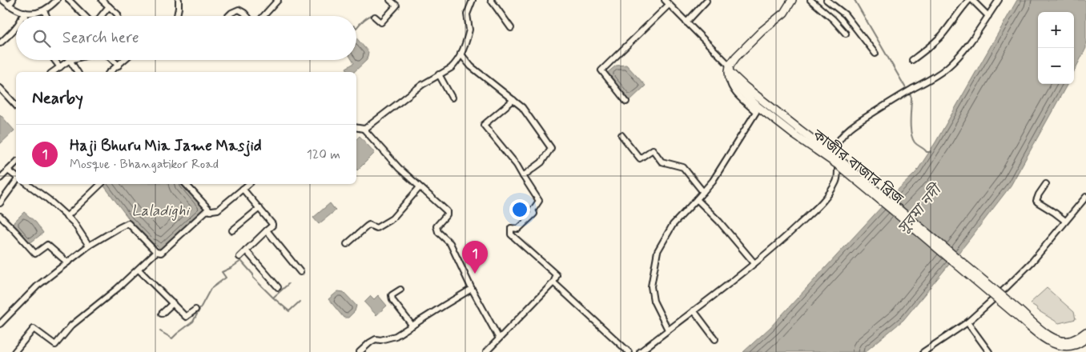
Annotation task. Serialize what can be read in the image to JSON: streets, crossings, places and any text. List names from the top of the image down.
{
  "streets": {
    "main road": ["কাজীর বাজার ব্রিজ"]
  },
  "water": ["সুরমা নদী", "Laladighi"],
  "page": {
    "map_buttons": ["+", "−"],
    "search": "Search here",
    "heading": "Nearby",
    "list": [
      {
        "mark": "1",
        "name": "Haji Bhuru Mia Jame Masjid",
        "note": "Mosque · Bhangatikor Road",
        "value": "120 m"
      }
    ],
    "pins": "1"
  }
}
